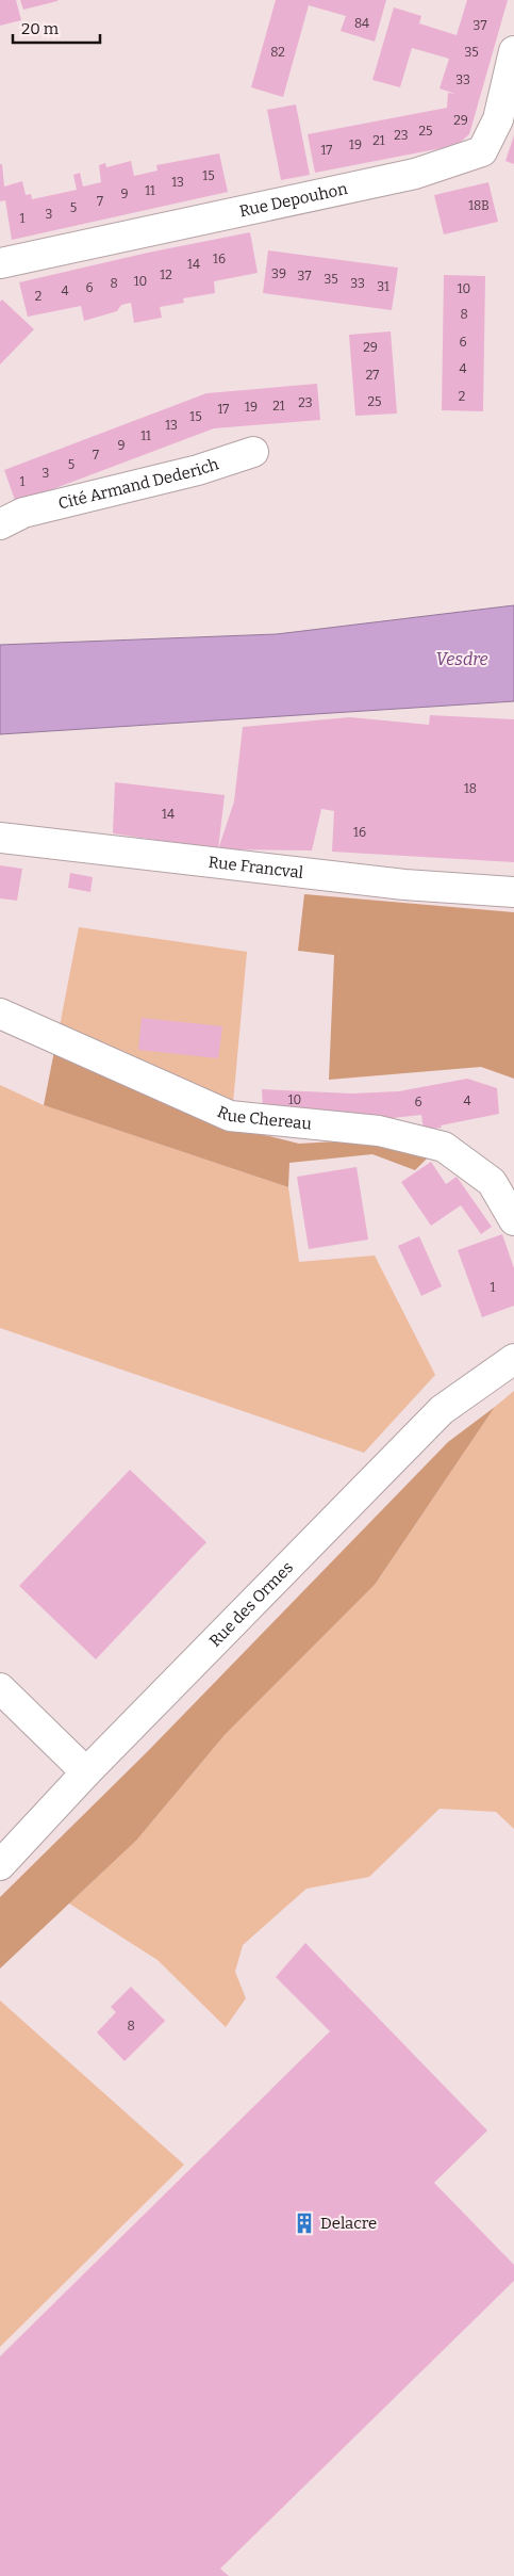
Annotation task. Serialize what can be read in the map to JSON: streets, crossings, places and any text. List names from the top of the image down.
{
  "streets": {
    "street": [
      "Rue Depouhon",
      "Cité Armand Dederich",
      "Rue Francval",
      "Rue Chereau",
      "Rue des Ormes"
    ]
  },
  "water": ["Vesdre"],
  "places": {
    "building": ["Delacre"]
  },
  "house_numbers": [
    "84",
    "37",
    "82",
    "35",
    "33",
    "29",
    "25",
    "23",
    "21",
    "19",
    "17",
    "15",
    "13",
    "11",
    "9",
    "7",
    "18B",
    "5",
    "3",
    "1",
    "16",
    "14",
    "39",
    "12",
    "37",
    "35",
    "10",
    "8",
    "33",
    "31",
    "6",
    "10",
    "4",
    "2",
    "8",
    "6",
    "29",
    "4",
    "27",
    "2",
    "25",
    "23",
    "21",
    "19",
    "17",
    "15",
    "13",
    "11",
    "9",
    "7",
    "5",
    "3",
    "1",
    "18",
    "14",
    "16",
    "10",
    "4",
    "6",
    "1",
    "8"
  ],
  "scale_bar": "20 m"
}
